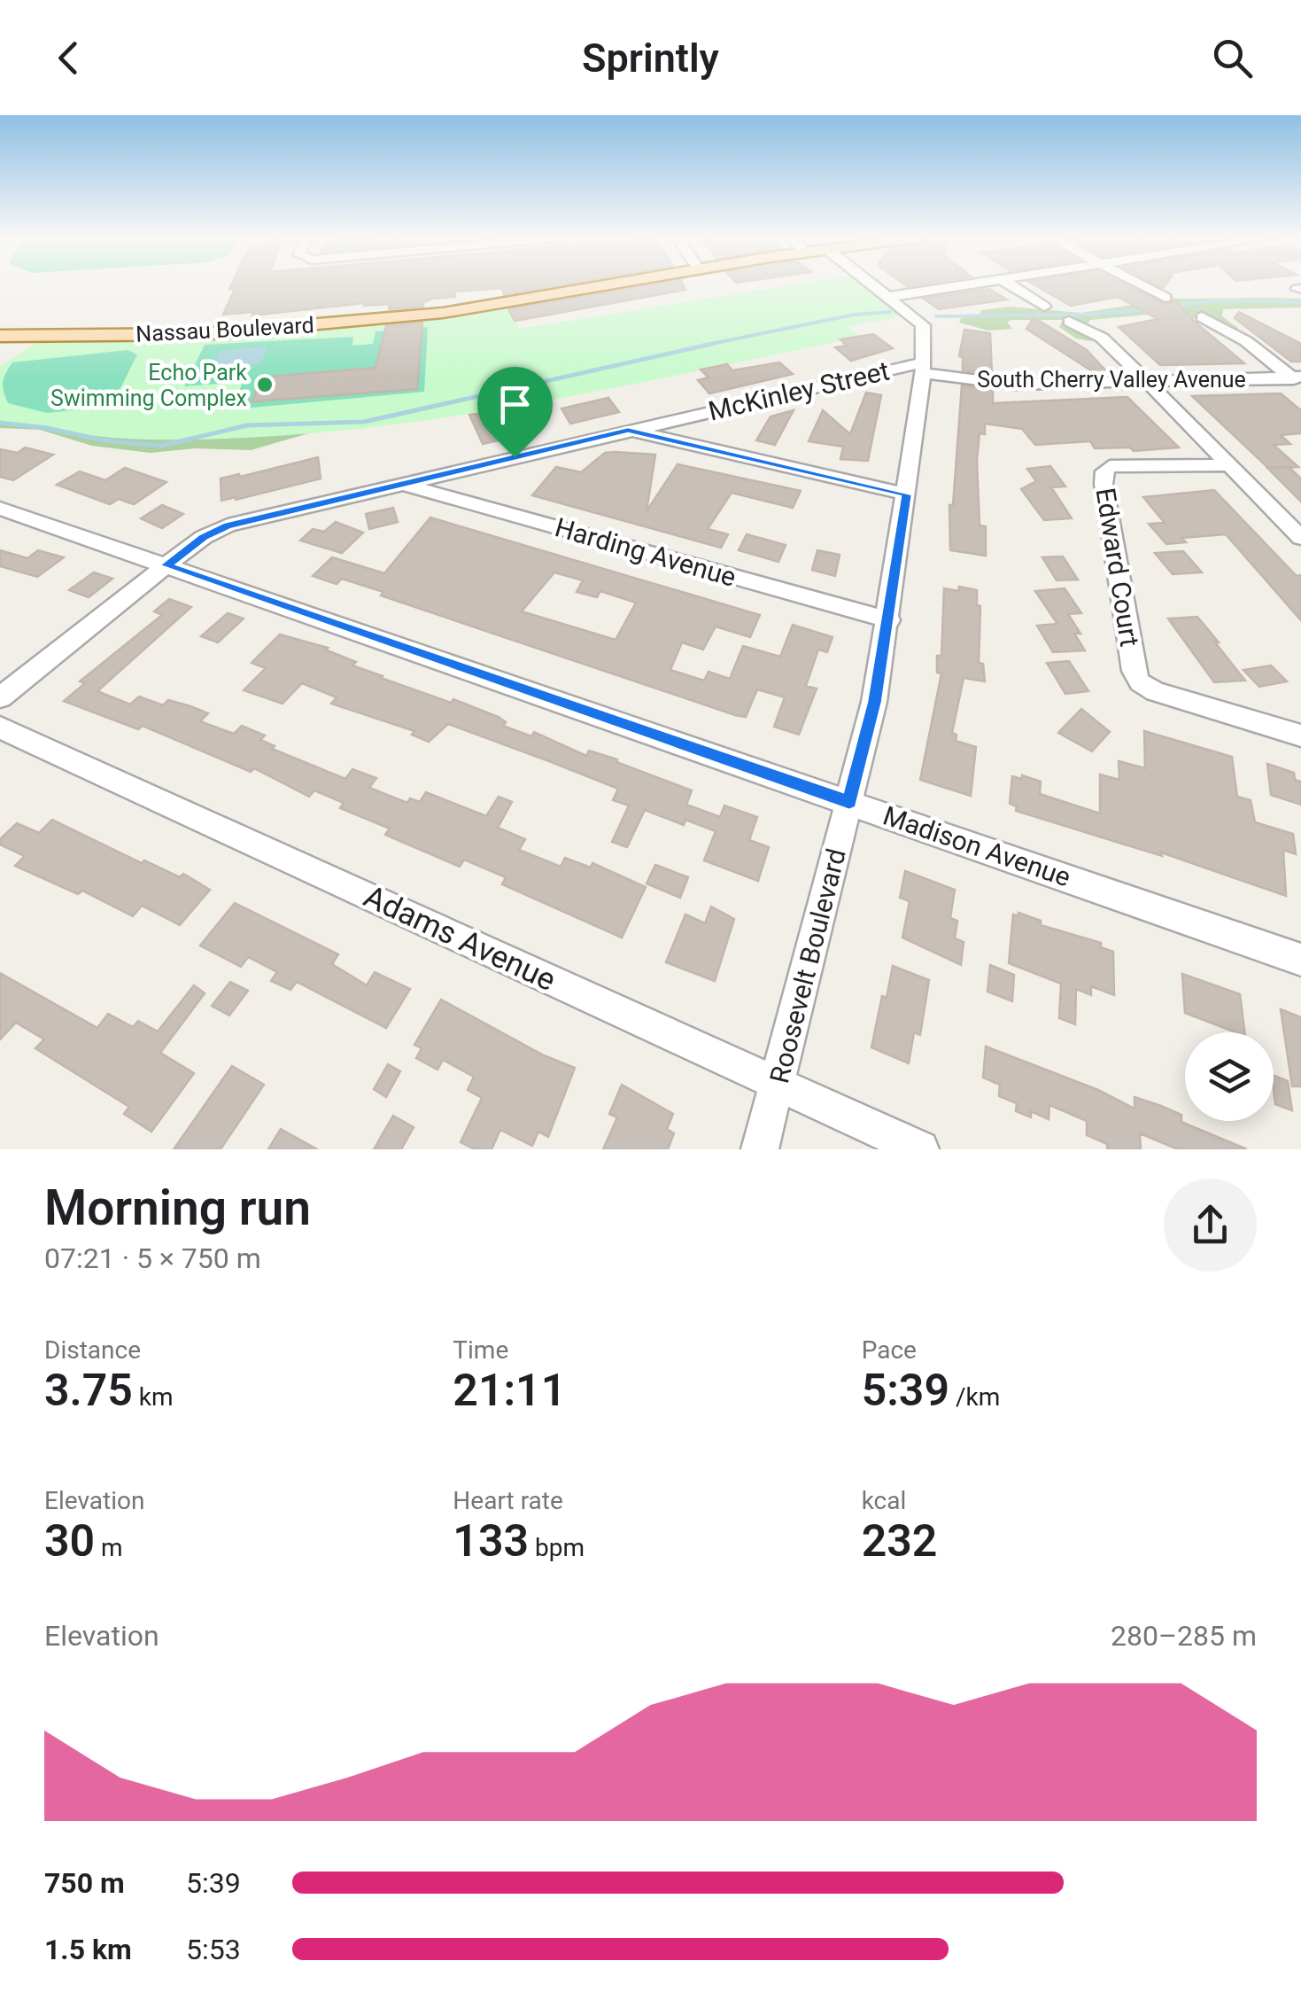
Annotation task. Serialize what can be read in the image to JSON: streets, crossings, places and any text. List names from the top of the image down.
{
  "streets": {
    "main road": ["Nassau Boulevard"],
    "street": [
      "South Cherry Valley Avenue",
      "McKinley Street",
      "Harding Avenue",
      "Edward Court",
      "Madison Avenue",
      "Adams Avenue",
      "Roosevelt Boulevard"
    ]
  },
  "crossings": [
    ["South Cherry Valley Avenue", "McKinley Street"],
    ["South Cherry Valley Avenue", "Roosevelt Boulevard"],
    ["McKinley Street", "Harding Avenue"],
    ["McKinley Street", "Madison Avenue"],
    ["McKinley Street", "Roosevelt Boulevard"],
    ["Harding Avenue", "Roosevelt Boulevard"],
    ["Madison Avenue", "Roosevelt Boulevard"],
    ["Adams Avenue", "Roosevelt Boulevard"]
  ],
  "places": ["Echo Park Swimming Complex"],
  "page": {
    "header": "Sprintly",
    "heading": ["Morning run", "07:21 · 5 × 750 m"],
    "stats": [
      ["Distance", "3.75 km"],
      ["Time", "21:11"],
      ["Pace", "5:39 /km"],
      ["Elevation", "30 m"],
      ["Heart rate", "133 bpm"],
      ["kcal", "232"]
    ],
    "chart": ["Elevation", "280–285 m"],
    "list": [
      {
        "name": "750 m",
        "note": "5:39"
      },
      {
        "name": "1.5 km",
        "note": "5:53"
      }
    ]
  }
}
